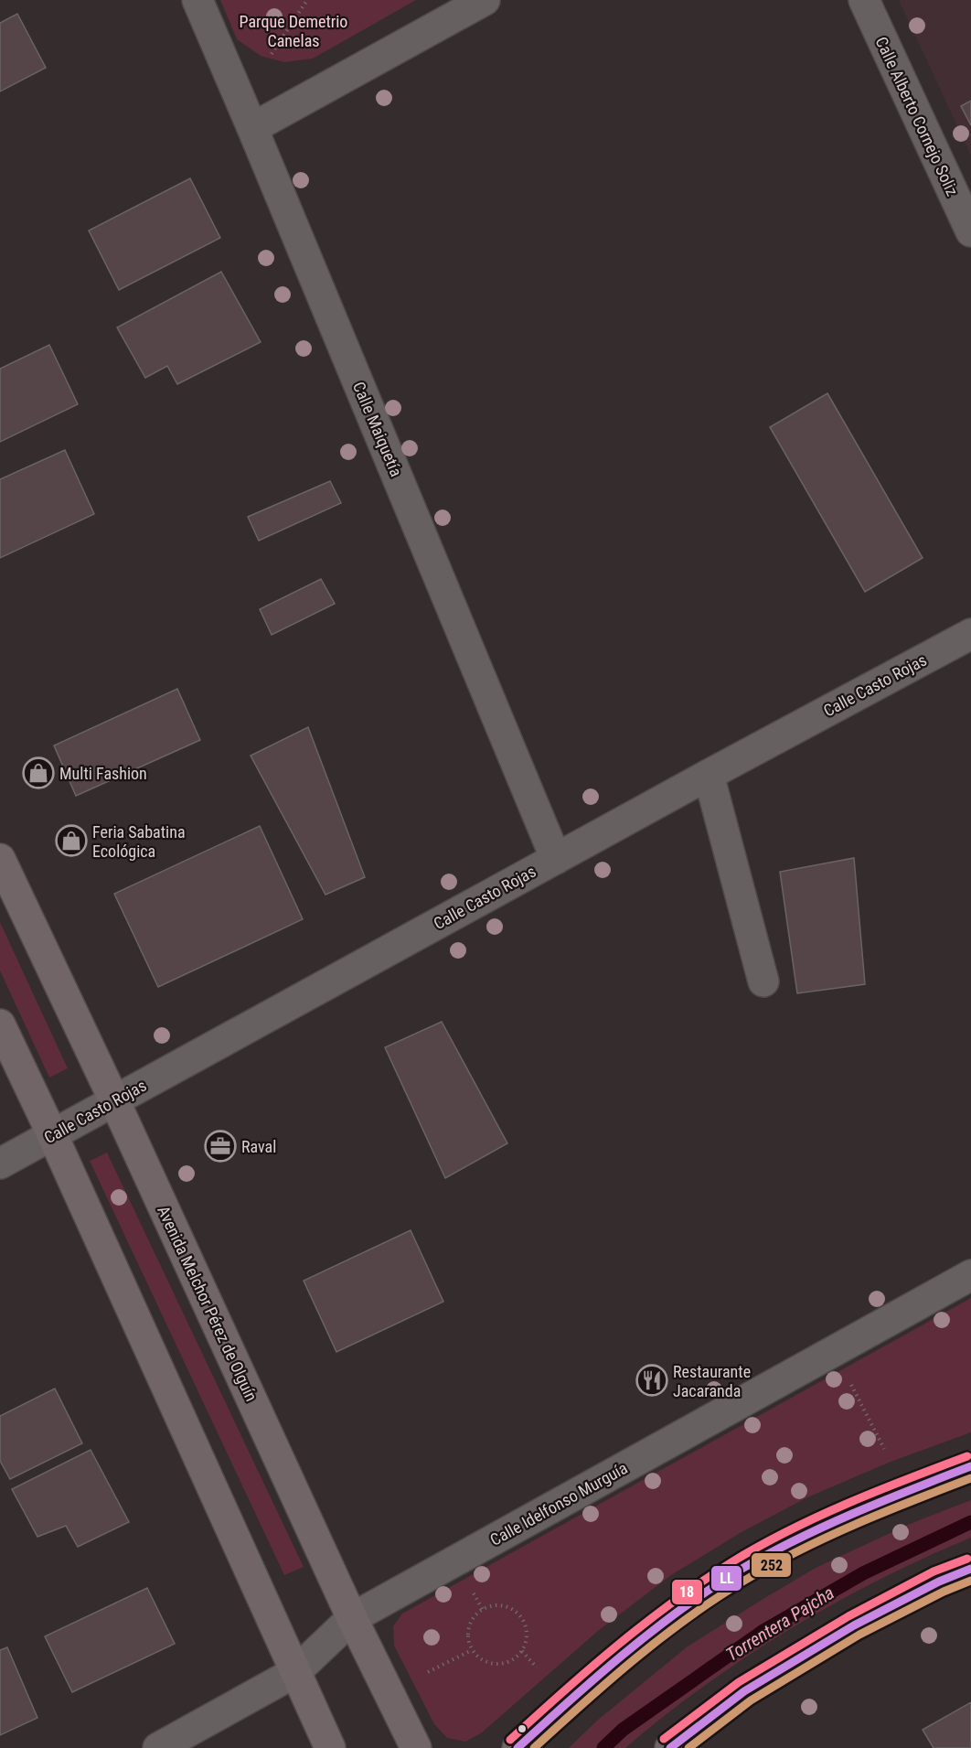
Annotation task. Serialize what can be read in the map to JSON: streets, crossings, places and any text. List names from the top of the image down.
{
  "streets": {
    "highway": ["Avenida Melchor Pérez de Olguín"],
    "street": [
      "Calle Alberto Cornejo Soliz",
      "Calle Maiquetía",
      "Calle Casto Rojas",
      "Calle Idelfonso Murguía"
    ]
  },
  "crossings": [
    ["Calle Maiquetía", "Calle Casto Rojas"],
    ["Calle Casto Rojas", "Avenida Melchor Pérez de Olguín"],
    ["Avenida Melchor Pérez de Olguín", "Calle Idelfonso Murguía"]
  ],
  "water": ["Torrentera Pajcha"],
  "parks": ["Parque Demetrio Canelas"],
  "places": {
    "shop": ["Multi Fashion", "Feria Sabatina Ecológica"],
    "office": ["Raval"],
    "restaurant": ["Restaurante Jacaranda"]
  },
  "lines": ["transit line 18", "transit line LL", "transit line 252"]
}
